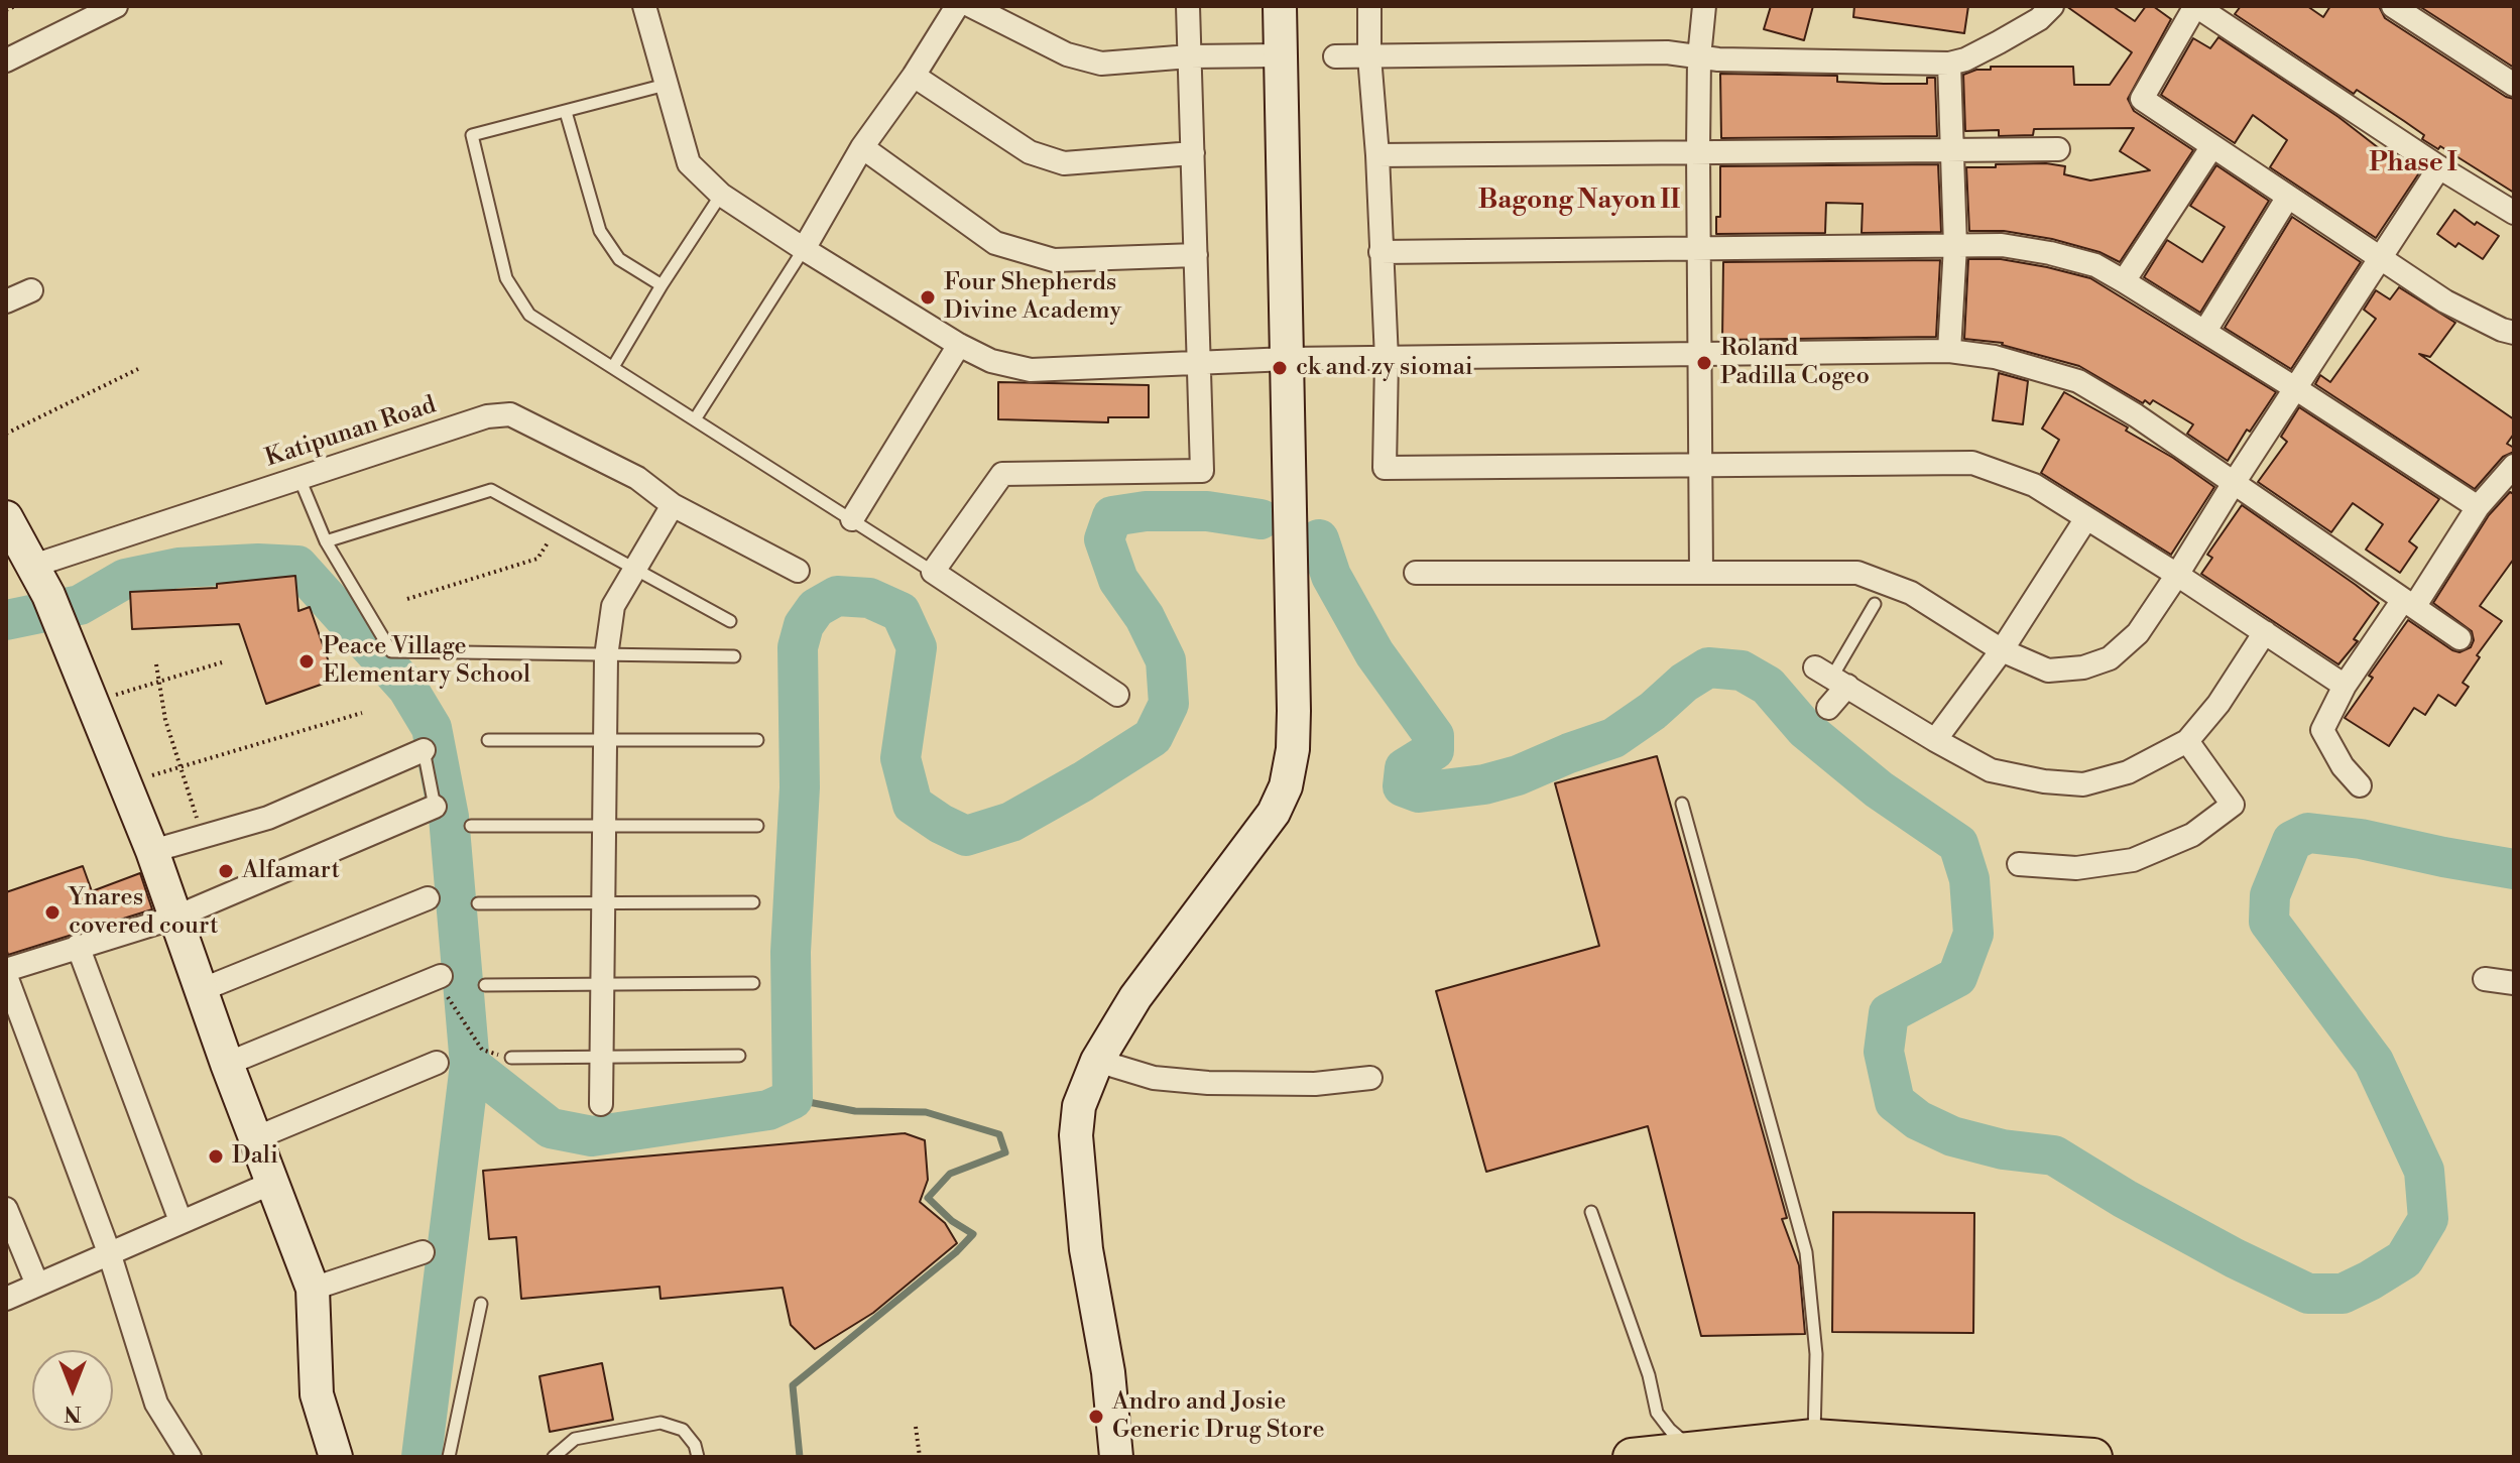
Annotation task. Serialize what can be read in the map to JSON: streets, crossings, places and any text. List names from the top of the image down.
{
  "streets": {
    "street": ["Katipunan Road"]
  },
  "districts": ["Phase I", "Bagong Nayon II"],
  "places": [
    "Four Shepherds Divine Academy",
    "Roland Padilla Cogeo",
    "ck and zy siomai",
    "Peace Village Elementary School",
    "Alfamart",
    "Ynares covered court",
    "Dali",
    "Andro and Josie Generic Drug Store"
  ],
  "north": "bottom"
}
